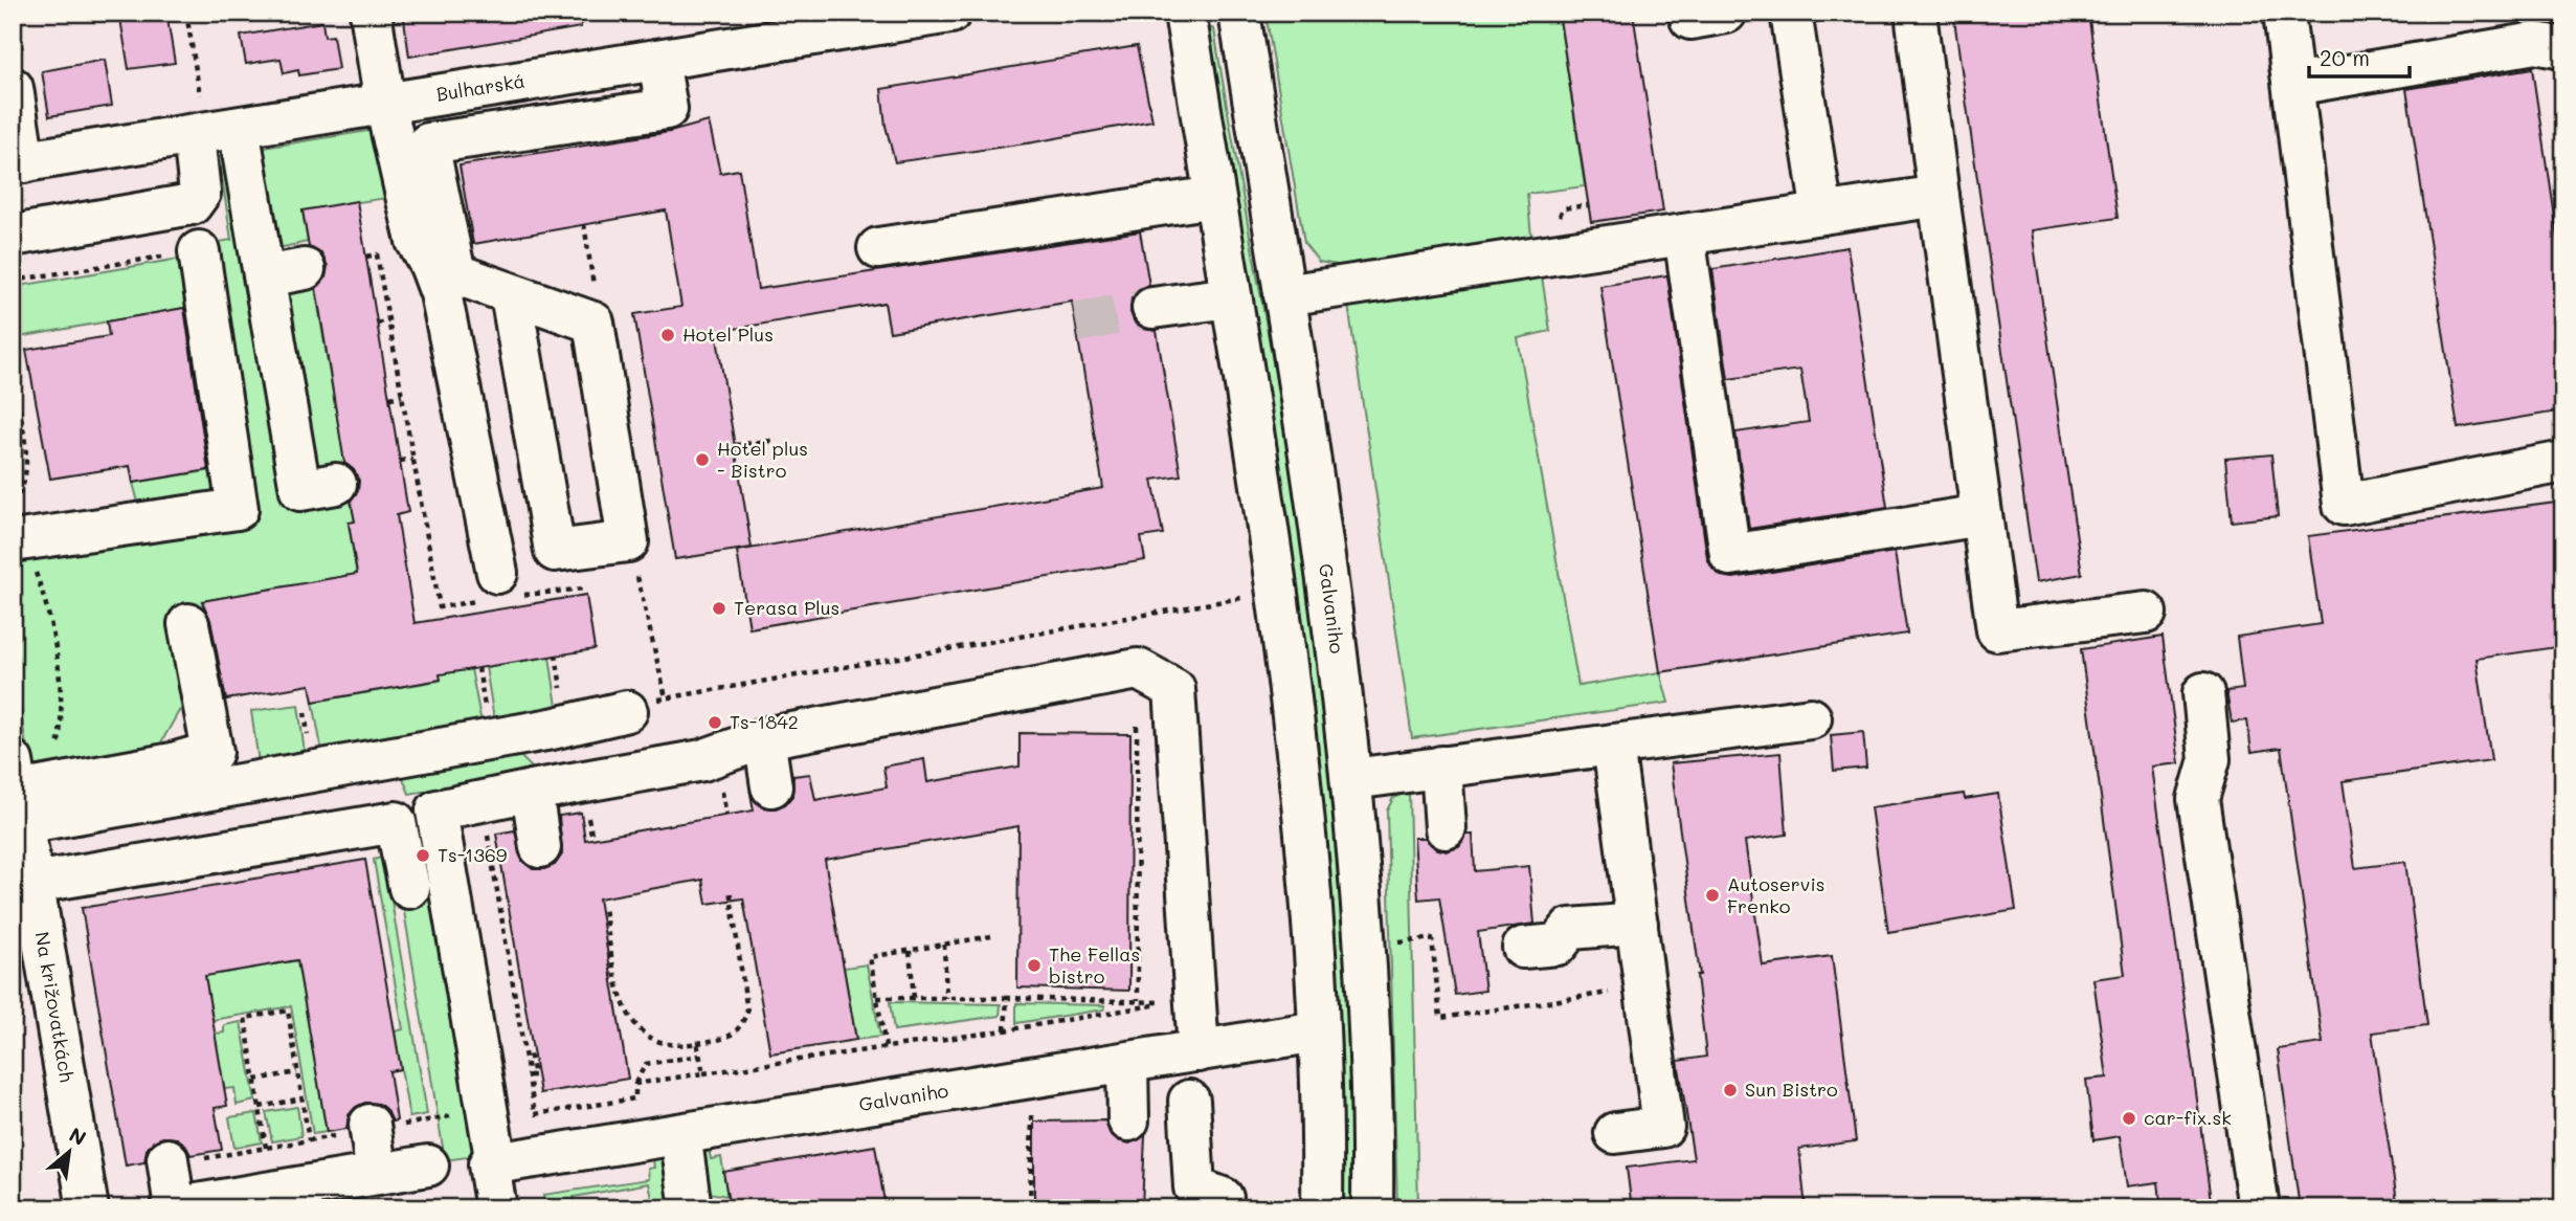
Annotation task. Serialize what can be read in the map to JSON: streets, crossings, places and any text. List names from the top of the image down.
{
  "streets": {
    "street": ["Bulharská", "Galvaniho", "Na križovatkách"]
  },
  "places": [
    "Hotel Plus",
    "Hotel plus - Bistro",
    "Terasa Plus",
    "Ts-1842",
    "Ts-1369",
    "Autoservis Frenko",
    "The Fellas bistro",
    "Sun Bistro",
    "car-fix.sk"
  ],
  "scale_bar": "20 m",
  "north": "top right"
}
